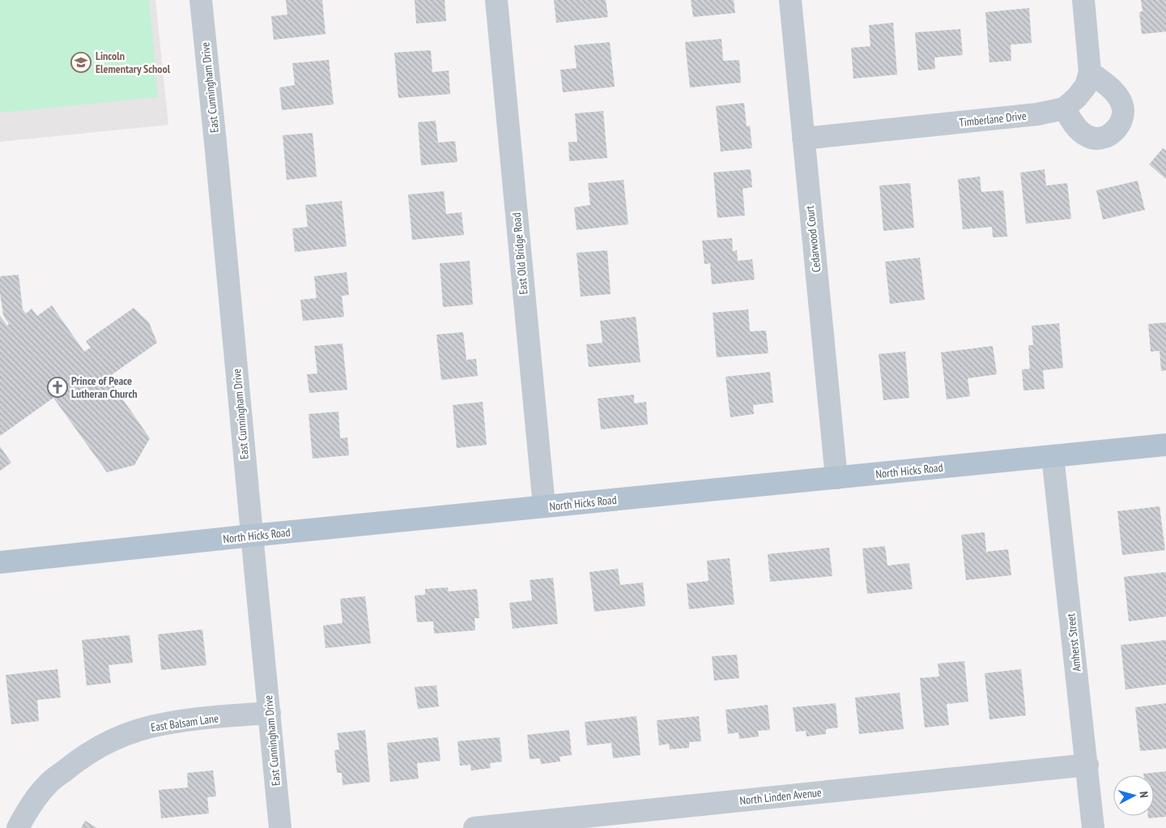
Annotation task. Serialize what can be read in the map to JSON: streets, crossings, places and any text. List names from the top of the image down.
{
  "streets": {
    "main road": ["North Hicks Road"],
    "street": [
      "East Cunningham Drive",
      "Timberlane Drive",
      "Cedarwood Court",
      "East Old Bridge Road",
      "Amherst Street",
      "East Balsam Lane",
      "North Linden Avenue"
    ]
  },
  "crossings": [
    ["East Cunningham Drive", "North Hicks Road"],
    ["East Cunningham Drive", "East Balsam Lane"],
    ["Timberlane Drive", "Cedarwood Court"],
    ["Cedarwood Court", "North Hicks Road"],
    ["East Old Bridge Road", "North Hicks Road"],
    ["North Hicks Road", "Amherst Street"],
    ["Amherst Street", "North Linden Avenue"]
  ],
  "places": {
    "school or university": ["Lincoln Elementary School"],
    "church": ["Prince of Peace Lutheran Church"]
  },
  "north": "right"
}
